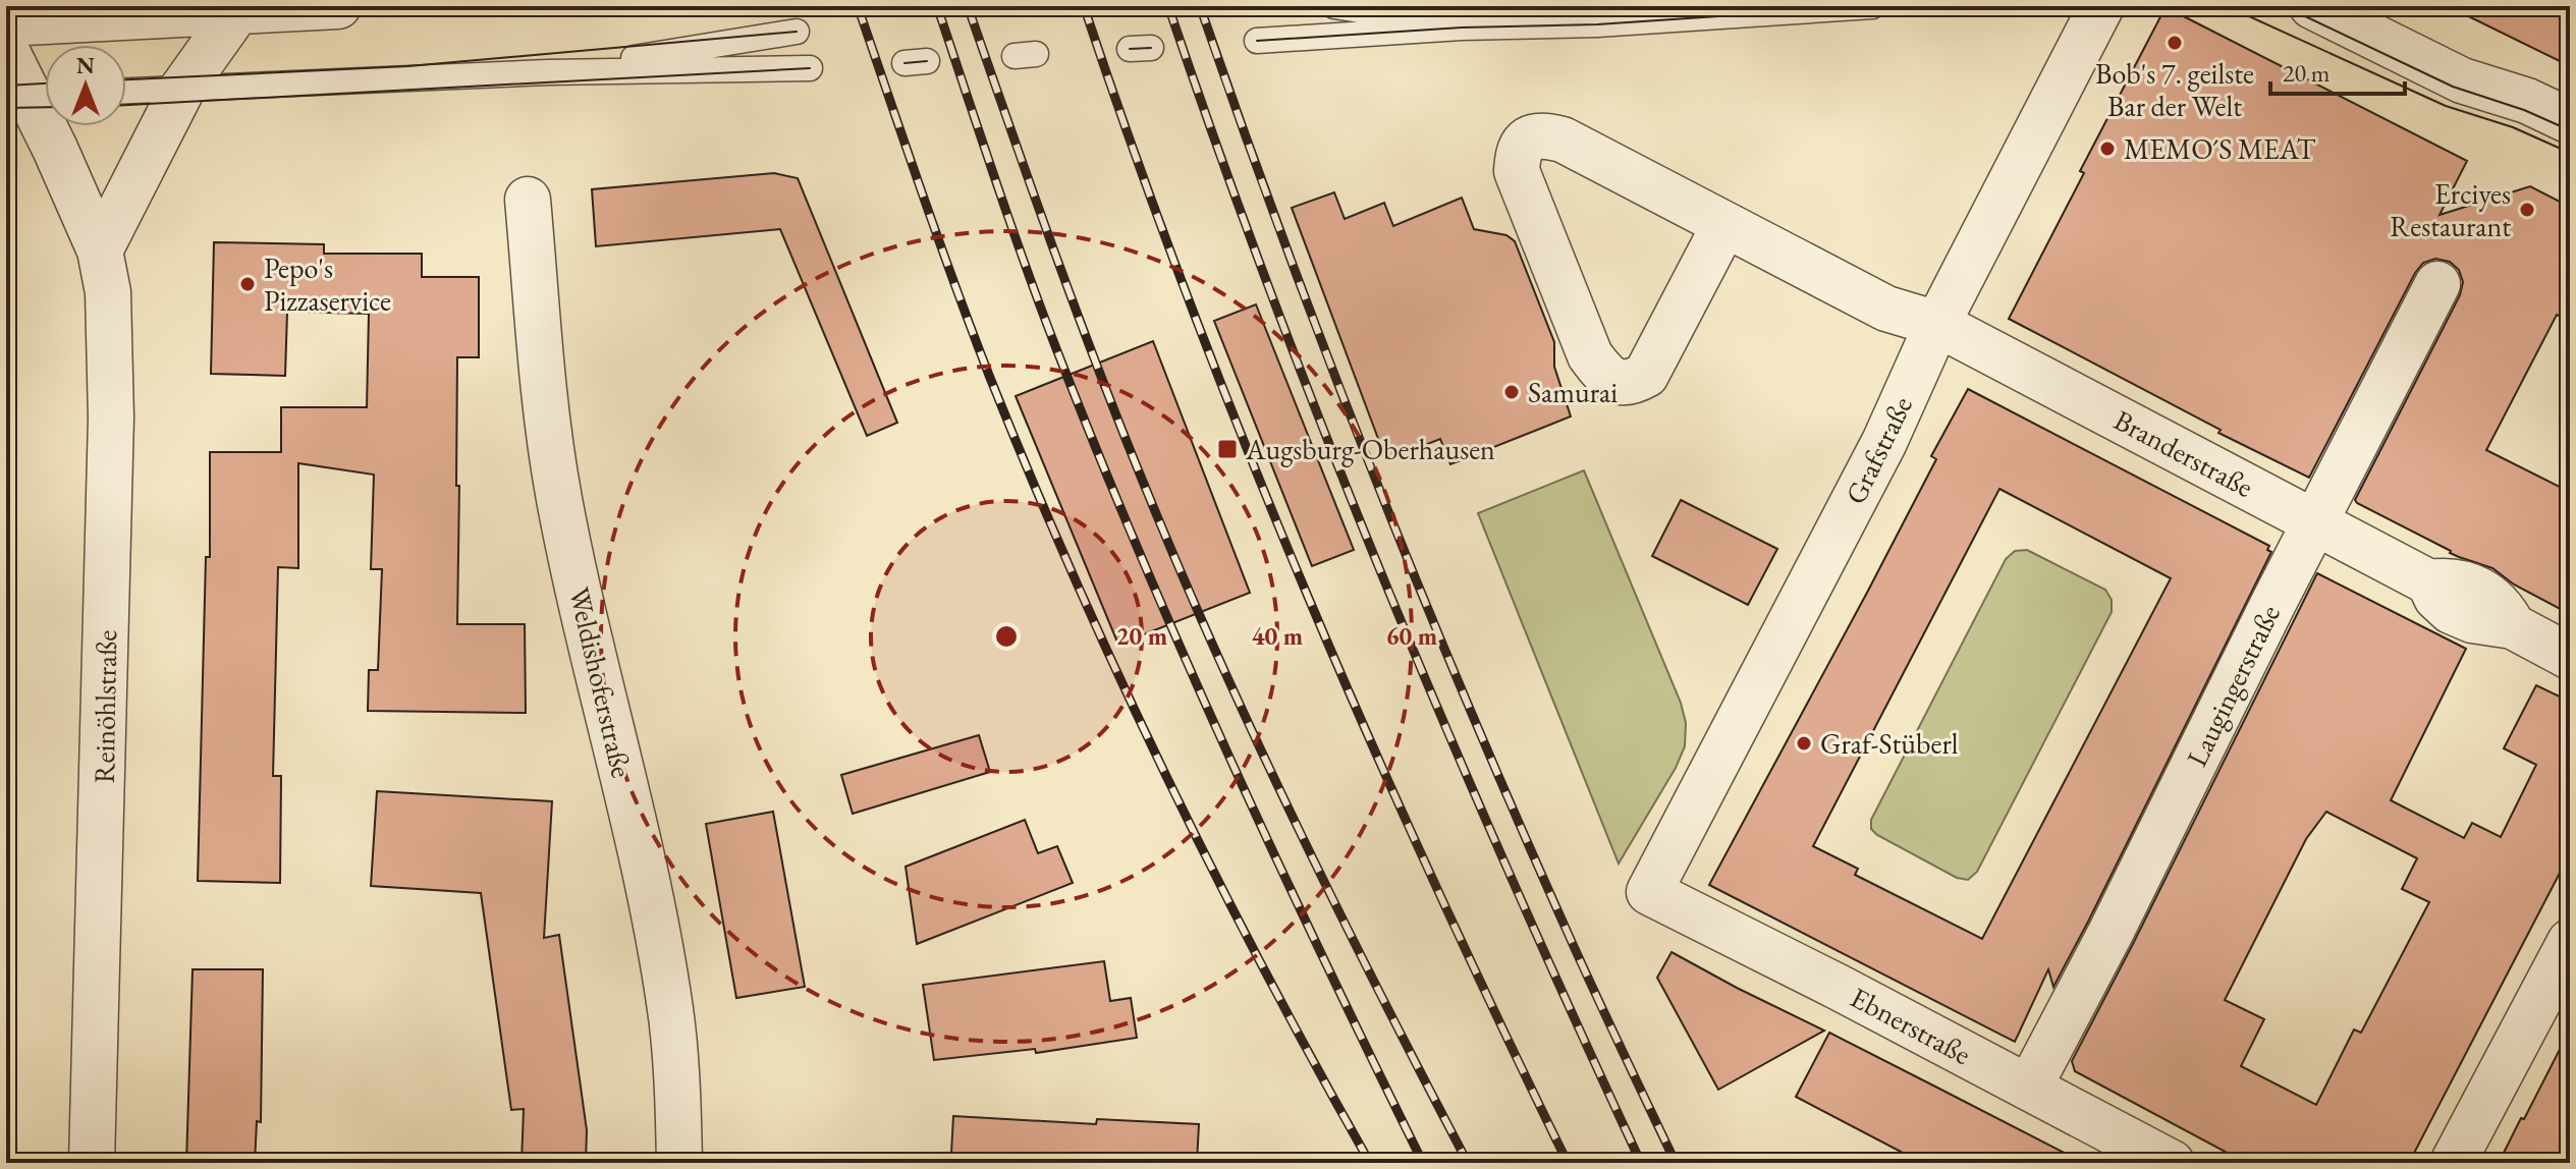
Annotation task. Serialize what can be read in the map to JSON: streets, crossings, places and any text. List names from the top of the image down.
{
  "streets": {
    "street": [
      "Grafstraße",
      "Branderstraße",
      "Weldishoferstraße",
      "Laugingerstraße",
      "Reinöhlstraße",
      "Ebnerstraße"
    ]
  },
  "crossings": [
    ["Grafstraße", "Branderstraße"],
    ["Grafstraße", "Ebnerstraße"],
    ["Branderstraße", "Laugingerstraße"],
    ["Laugingerstraße", "Ebnerstraße"]
  ],
  "places": {
    "other": [
      "Bob's 7. geilste Bar der Welt",
      "MEMO´S MEAT",
      "Erciyes Restaurant",
      "Pepo's Pizzaservice",
      "Samurai",
      "Graf-Stüberl"
    ],
    "transit": ["Augsburg-Oberhausen"]
  },
  "scale_bar": "20 m",
  "north": "top",
  "rings": ["20 m", "40 m", "60 m"]
}
